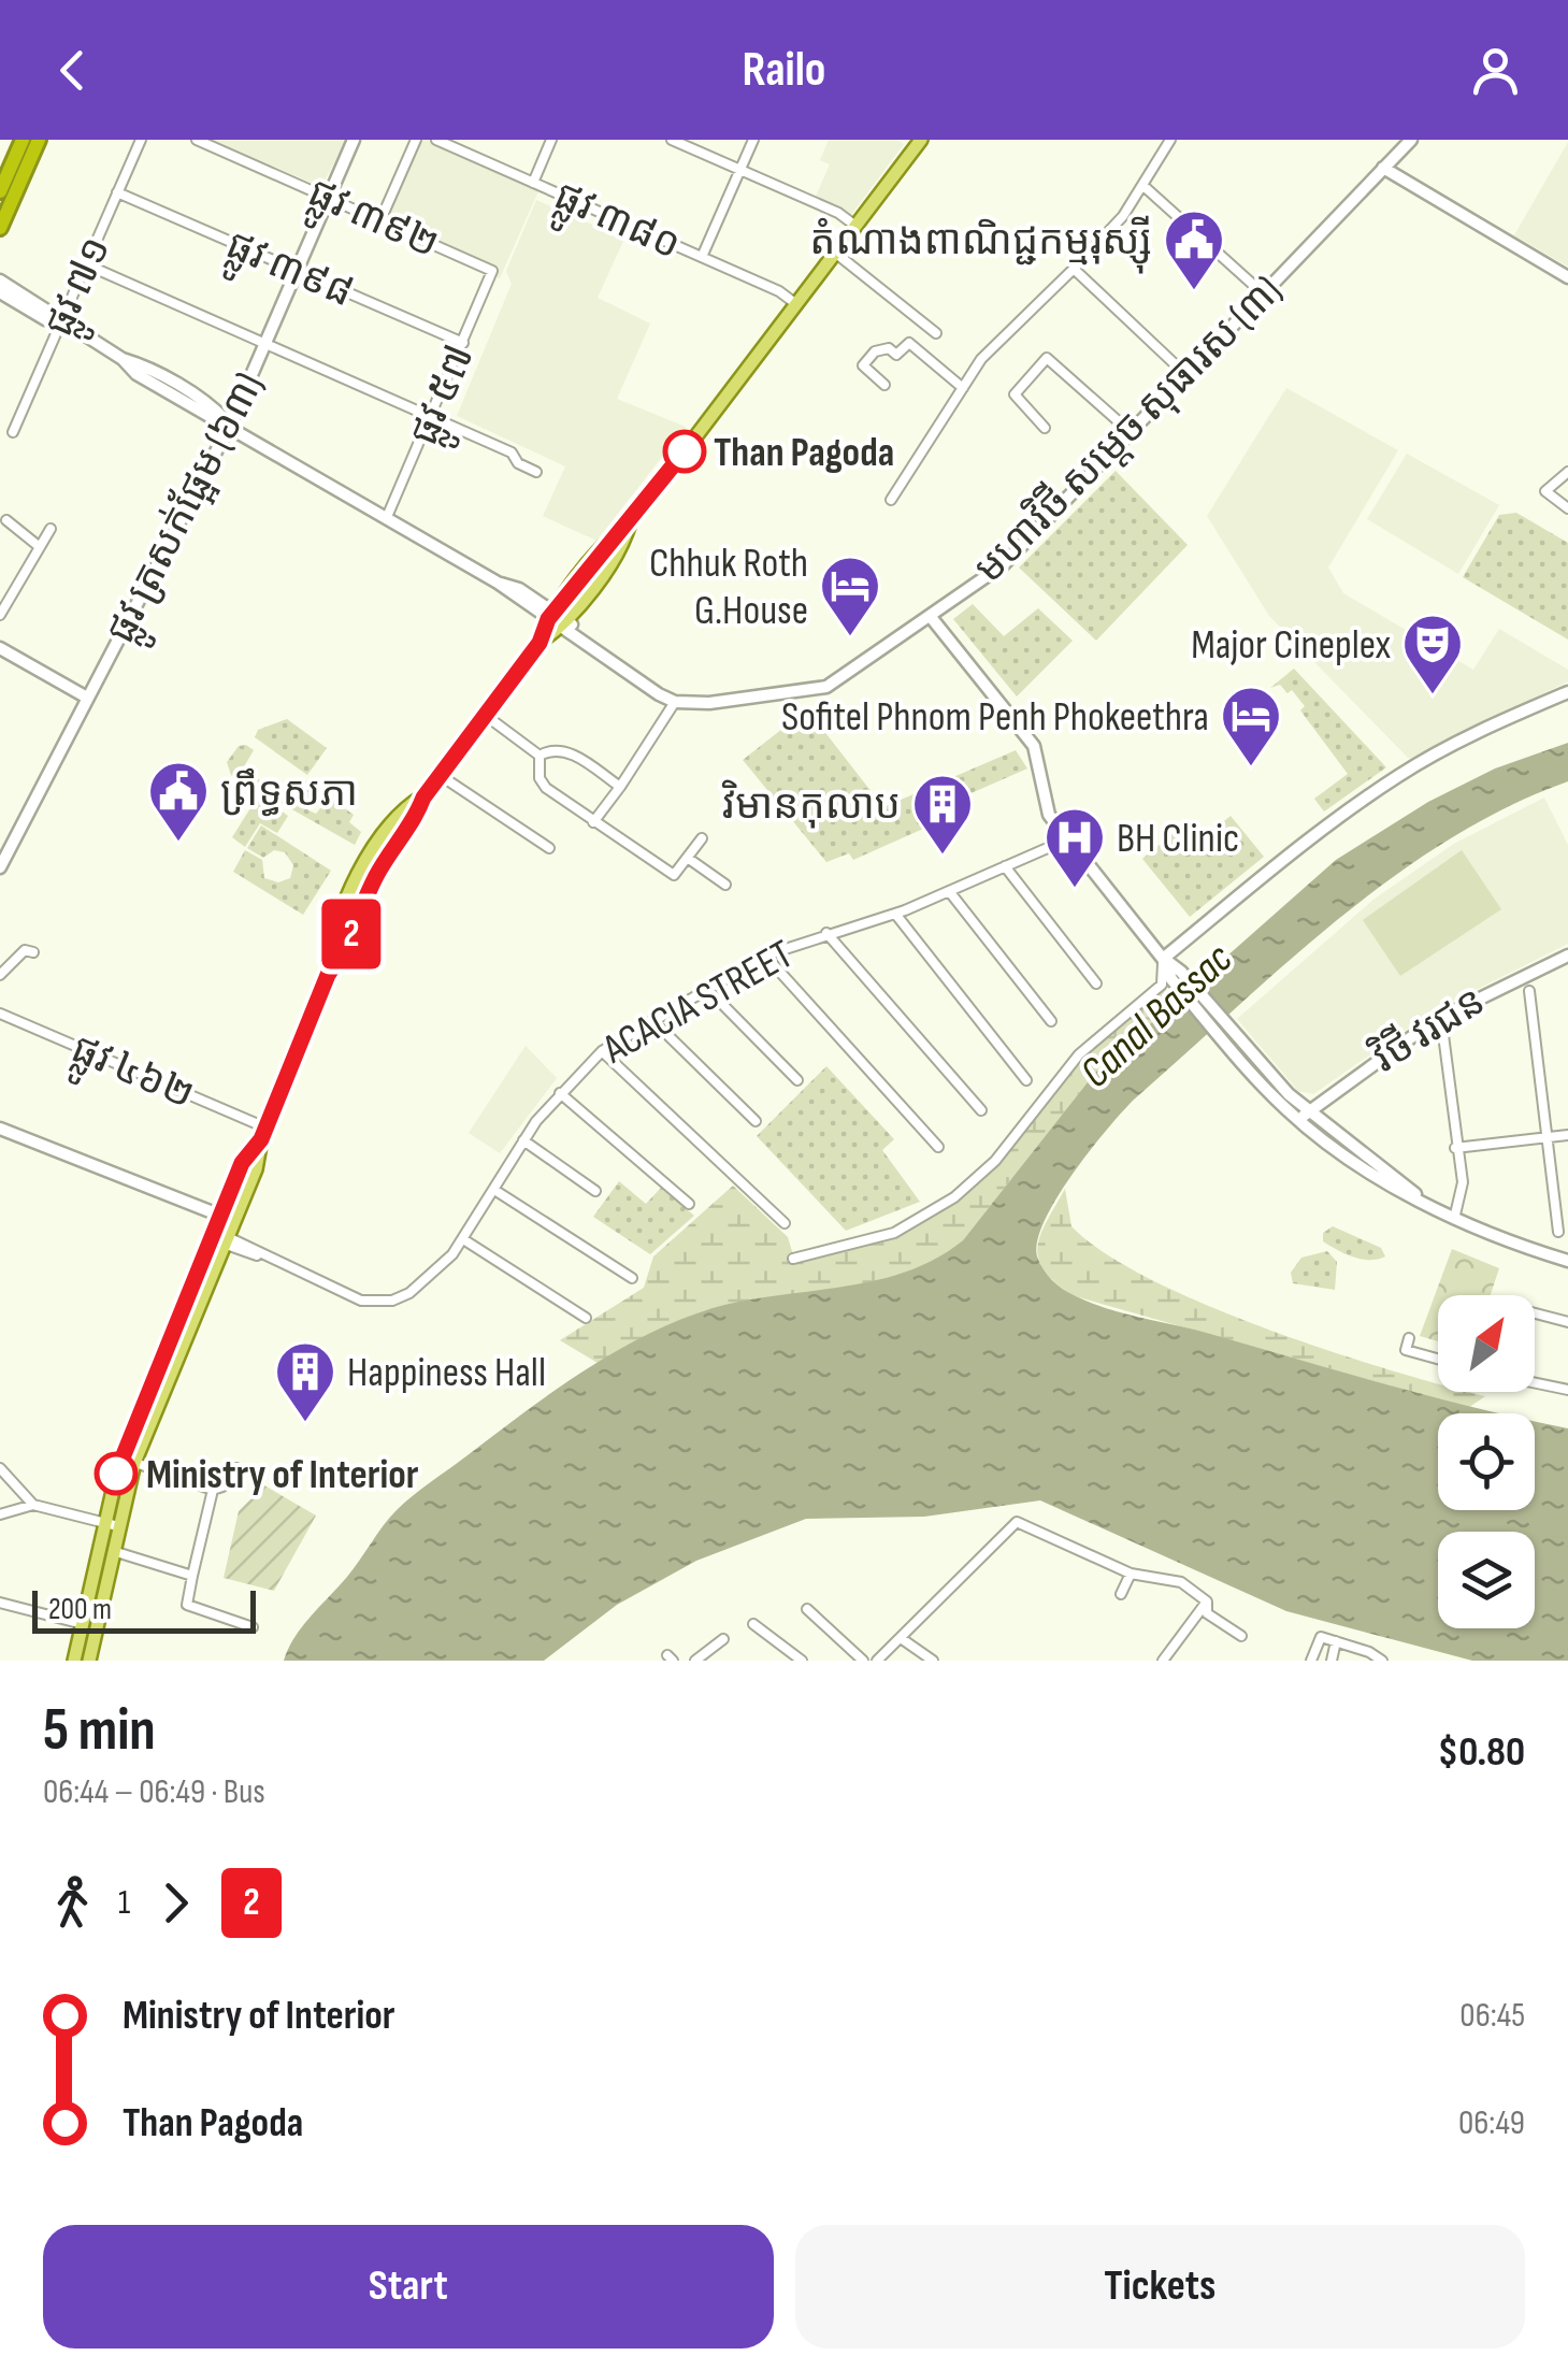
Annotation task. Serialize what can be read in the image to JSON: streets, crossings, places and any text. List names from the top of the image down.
{
  "streets": {
    "main road": ["មហាវិថី សម្តេច សុធារស (៣)", "ផ្លូវ ត្រសក់ផ្អែម (៦៣)", "វិថី វរជន"],
    "street": [
      "ផ្លូវ ៣៩២",
      "ផ្លូវ ៣៨០",
      "ផ្លូវ ៣៩៨",
      "ផ្លូវ ៧១",
      "ផ្លូវ ៥៧",
      "ACACIA STREET",
      "ផ្លូវ ៤៦២"
    ]
  },
  "crossings": [
    ["ផ្លូវ ៣៩២", "ផ្លូវ ៥៧"],
    ["ផ្លូវ ៣៩២", "ផ្លូវ ត្រសក់ផ្អែម (៦៣)"],
    ["ផ្លូវ ៣៩៨", "ផ្លូវ ៧១"],
    ["ផ្លូវ ៣៩៨", "ផ្លូវ ៥៧"],
    ["ផ្លូវ ៣៩៨", "ផ្លូវ ត្រសក់ផ្អែម (៦៣)"]
  ],
  "water": ["Canal Bassac"],
  "places": {
    "public building": ["តំណាងពាណិជ្ជកម្មរុស្ស៊ី", "ព្រឹទ្ធសភា"],
    "other": ["Than Pagoda", "Ministry of Interior"],
    "hotel": ["Chhuk Roth G.House", "Sofitel Phnom Penh Phokeethra"],
    "theatre": ["Major Cineplex"],
    "building": ["វិមានកុលាប", "Happiness Hall"],
    "hospital": ["BH Clinic"]
  },
  "lines": ["bus line 2"],
  "scale_bar": "200 m",
  "north": "top right",
  "page": {
    "header": "Railo",
    "on_map": "2",
    "scale": "200 m",
    "heading": ["5 min", "06:44 – 06:49 · Bus", "$0.80"],
    "legs": ["1", "2"],
    "list": [
      {
        "name": "Ministry of Interior",
        "value": "06:45"
      },
      {
        "name": "Than Pagoda",
        "value": "06:49"
      }
    ],
    "buttons": ["Start", "Tickets"]
  }
}
